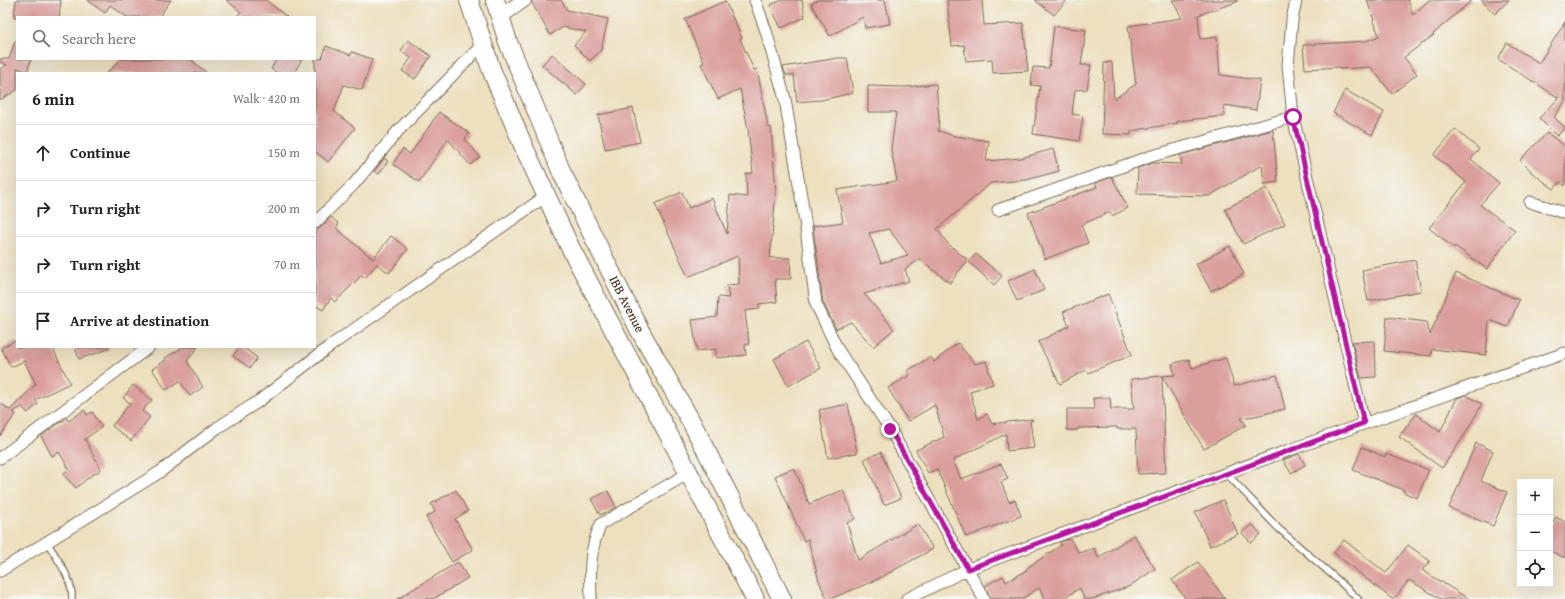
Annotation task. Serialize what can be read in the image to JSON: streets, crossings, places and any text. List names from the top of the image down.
{
  "streets": {
    "main road": ["IBB Avenue"]
  },
  "page": {
    "search": "Search here",
    "heading": ["6 min", "Walk · 420 m"],
    "list": [
      ["Continue", "150 m"],
      ["Turn right", "200 m"],
      ["Turn right", "70 m"],
      "Arrive at destination"
    ],
    "map_buttons": ["+", "−"]
  }
}
